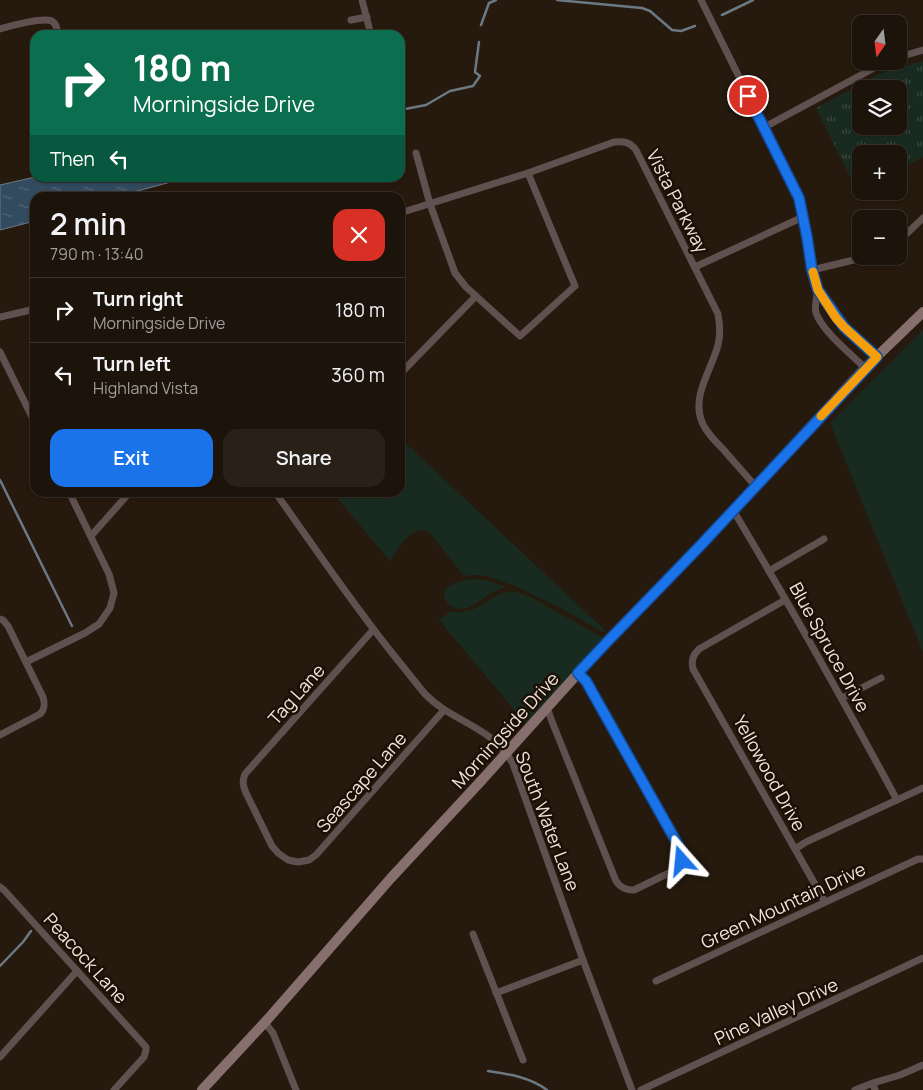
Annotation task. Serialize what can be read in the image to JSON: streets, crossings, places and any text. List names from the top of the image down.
{
  "streets": {
    "street": [
      "Vista Parkway",
      "Blue Spruce Drive",
      "Tag Lane",
      "Morningside Drive",
      "Yellowood Drive",
      "Seascape Lane",
      "South Water Lane",
      "Green Mountain Drive",
      "Peacock Lane",
      "Pine Valley Drive"
    ]
  },
  "crossings": [
    ["Vista Parkway", "Morningside Drive"],
    ["Blue Spruce Drive", "Morningside Drive"],
    ["Blue Spruce Drive", "Yellowood Drive"],
    ["Tag Lane", "Seascape Lane"],
    ["Tag Lane", "South Water Lane"],
    ["Morningside Drive", "South Water Lane"],
    ["Yellowood Drive", "Green Mountain Drive"],
    ["Seascape Lane", "South Water Lane"]
  ],
  "north": "bottom",
  "page": {
    "map_buttons": ["+", "−"],
    "turn": ["180 m", "Morningside Drive"],
    "then": "Then",
    "heading": ["2 min", "790 m · 13:40"],
    "list": [
      {
        "name": "Turn right",
        "note": "Morningside Drive",
        "value": "180 m"
      },
      {
        "name": "Turn left",
        "note": "Highland Vista",
        "value": "360 m"
      }
    ],
    "buttons": ["Exit", "Share"]
  }
}
